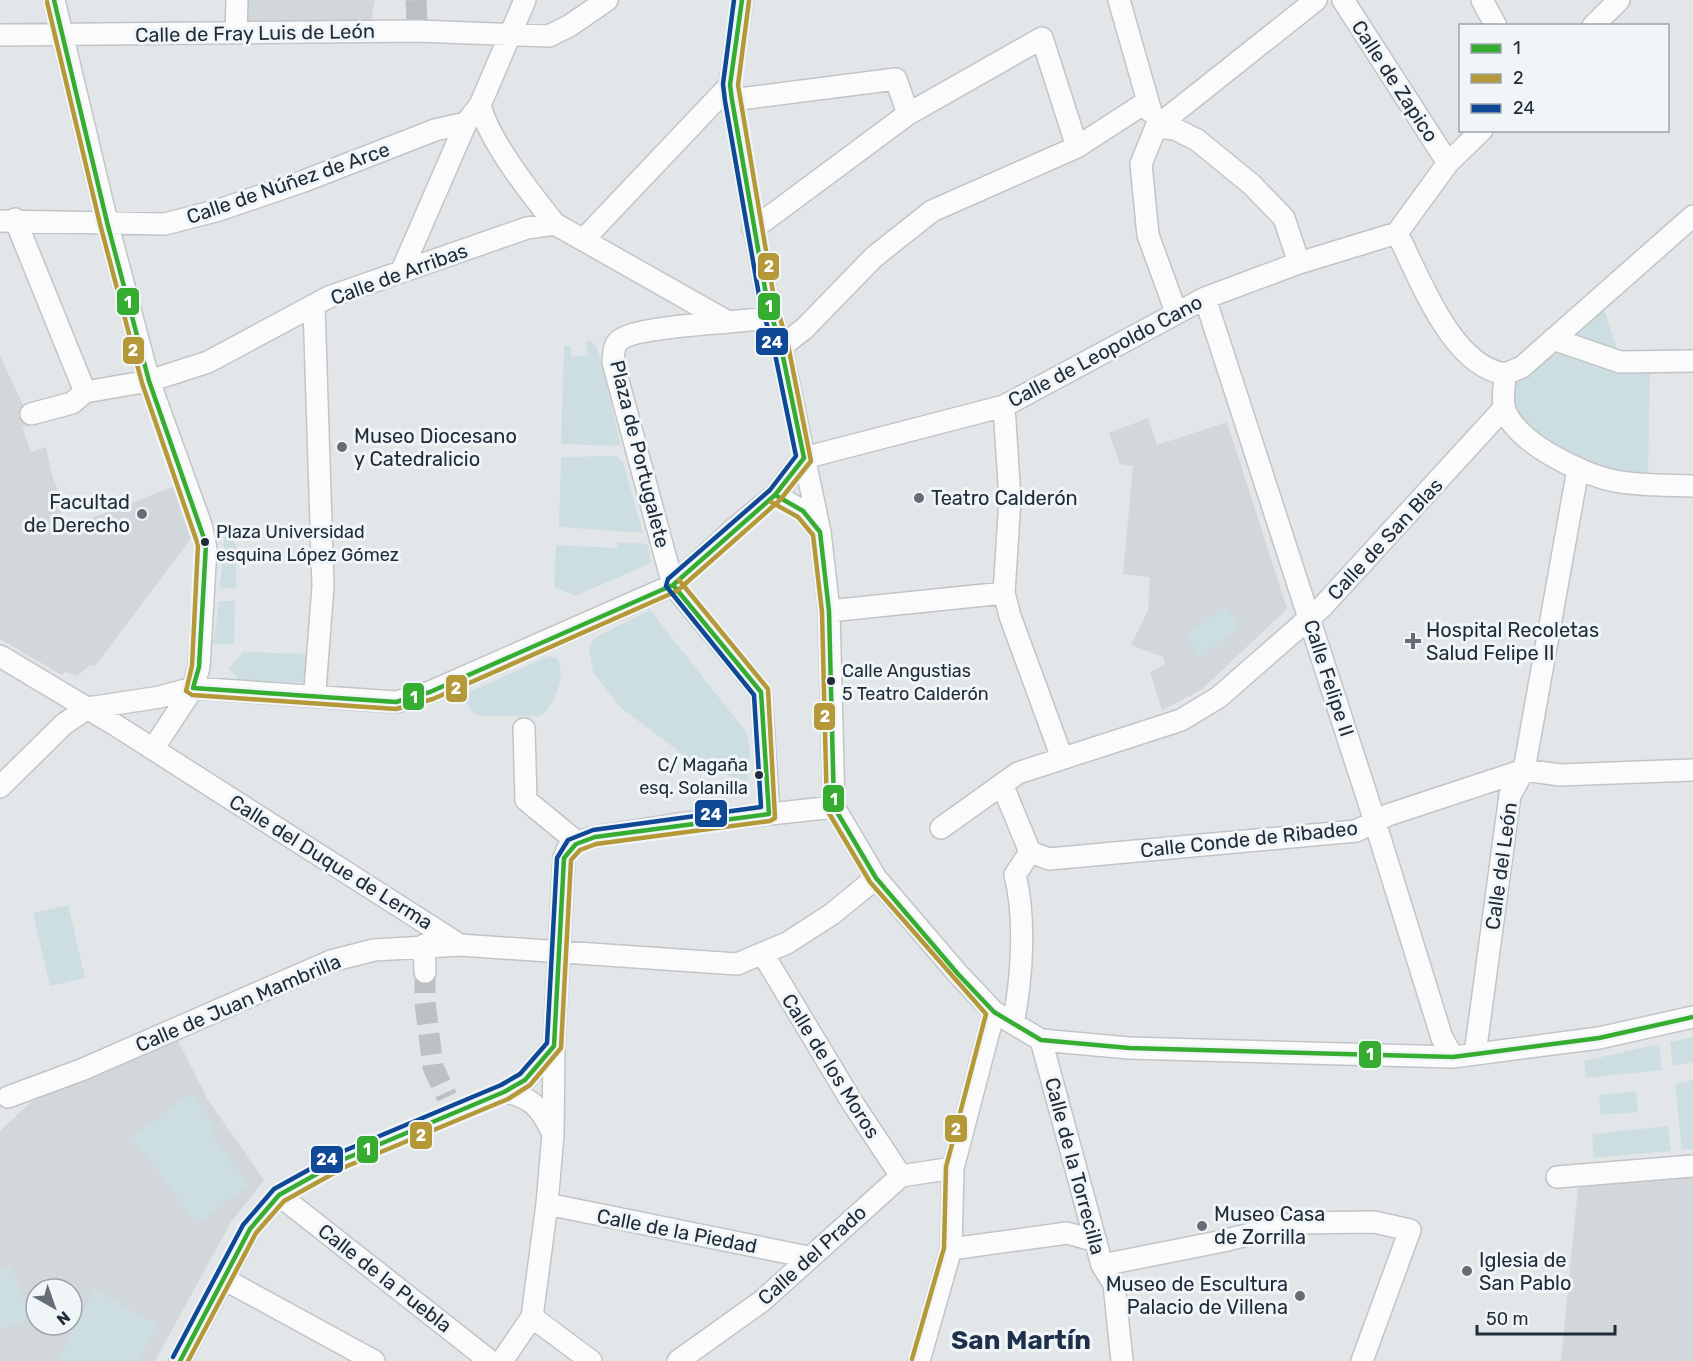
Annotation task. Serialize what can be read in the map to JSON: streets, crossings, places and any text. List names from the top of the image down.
{
  "streets": {
    "street": [
      "Calle de Fray Luis de León",
      "Calle de Zapico",
      "Calle de Núñez de Arce",
      "Calle de Arribas",
      "Calle de Leopoldo Cano",
      "Plaza de Portugalete",
      "Calle de San Blas",
      "Calle Felipe II",
      "Calle Conde de Ribadeo",
      "Calle del Duque de Lerma",
      "Calle del León",
      "Calle de Juan Mambrilla",
      "Calle de los Moros",
      "Calle de la Torrecilla",
      "Calle de la Piedad",
      "Calle del Prado",
      "Calle de la Puebla"
    ]
  },
  "crossings": [
    ["Calle de Leopoldo Cano", "Calle Felipe II"],
    ["Calle de San Blas", "Calle Felipe II"],
    ["Calle Felipe II", "Calle Conde de Ribadeo"],
    ["Calle Conde de Ribadeo", "Calle del León"],
    ["Calle del Duque de Lerma", "Calle de Juan Mambrilla"],
    ["Calle de Juan Mambrilla", "Calle de los Moros"],
    ["Calle de los Moros", "Calle del Prado"],
    ["Calle de la Piedad", "Calle del Prado"]
  ],
  "districts": ["San Martín"],
  "places": {
    "other": [
      "Museo Diocesano y Catedralicio",
      "Teatro Calderón",
      "Facultad de Derecho",
      "Plaza Universidad esquina López Gómez",
      "Calle Angustias 5 Teatro Calderón",
      "C/ Magaña esq. Solanilla",
      "Museo Casa de Zorrilla",
      "Iglesia de San Pablo",
      "Museo de Escultura Palacio de Villena"
    ],
    "health": ["Hospital Recoletas Salud Felipe II"]
  },
  "lines": ["transit line 1", "transit line 24", "transit line 2"],
  "legend": ["1", "2", "24"],
  "scale_bar": "50 m",
  "north": "bottom right"
}
